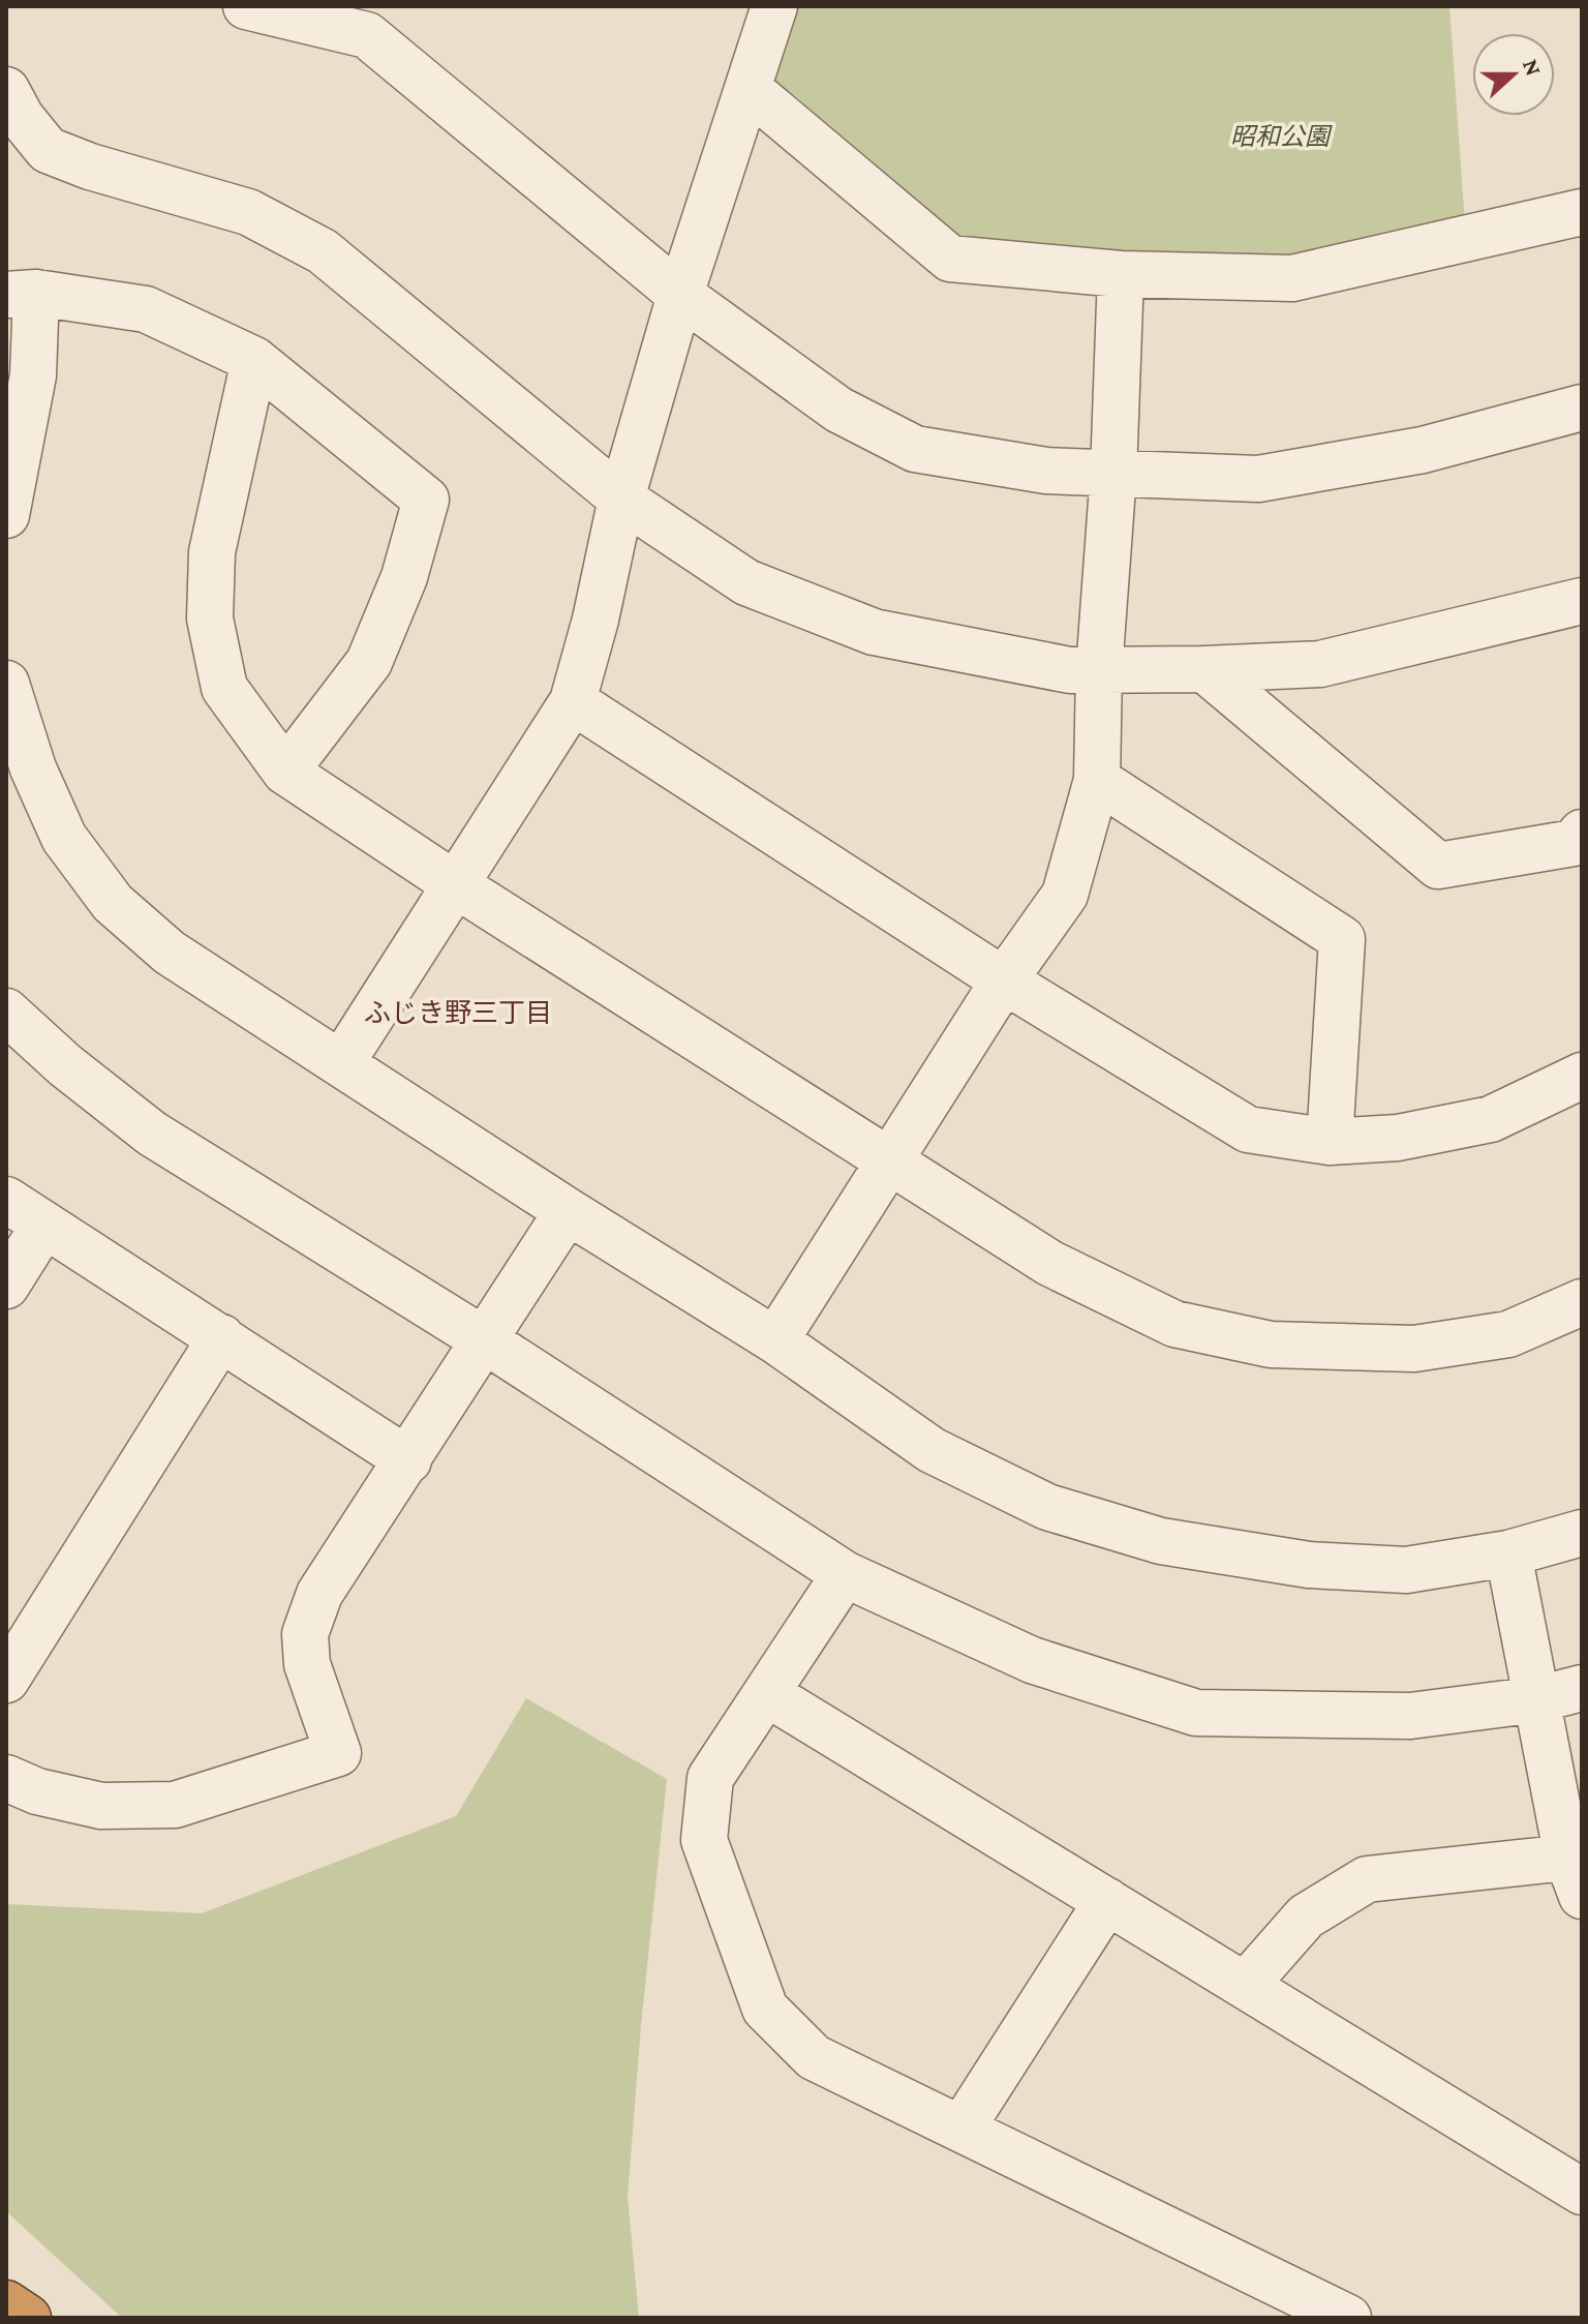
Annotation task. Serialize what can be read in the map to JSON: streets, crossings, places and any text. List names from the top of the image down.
{
  "districts": ["ふじき野三丁目"],
  "parks": ["昭和公園"],
  "north": "right"
}
